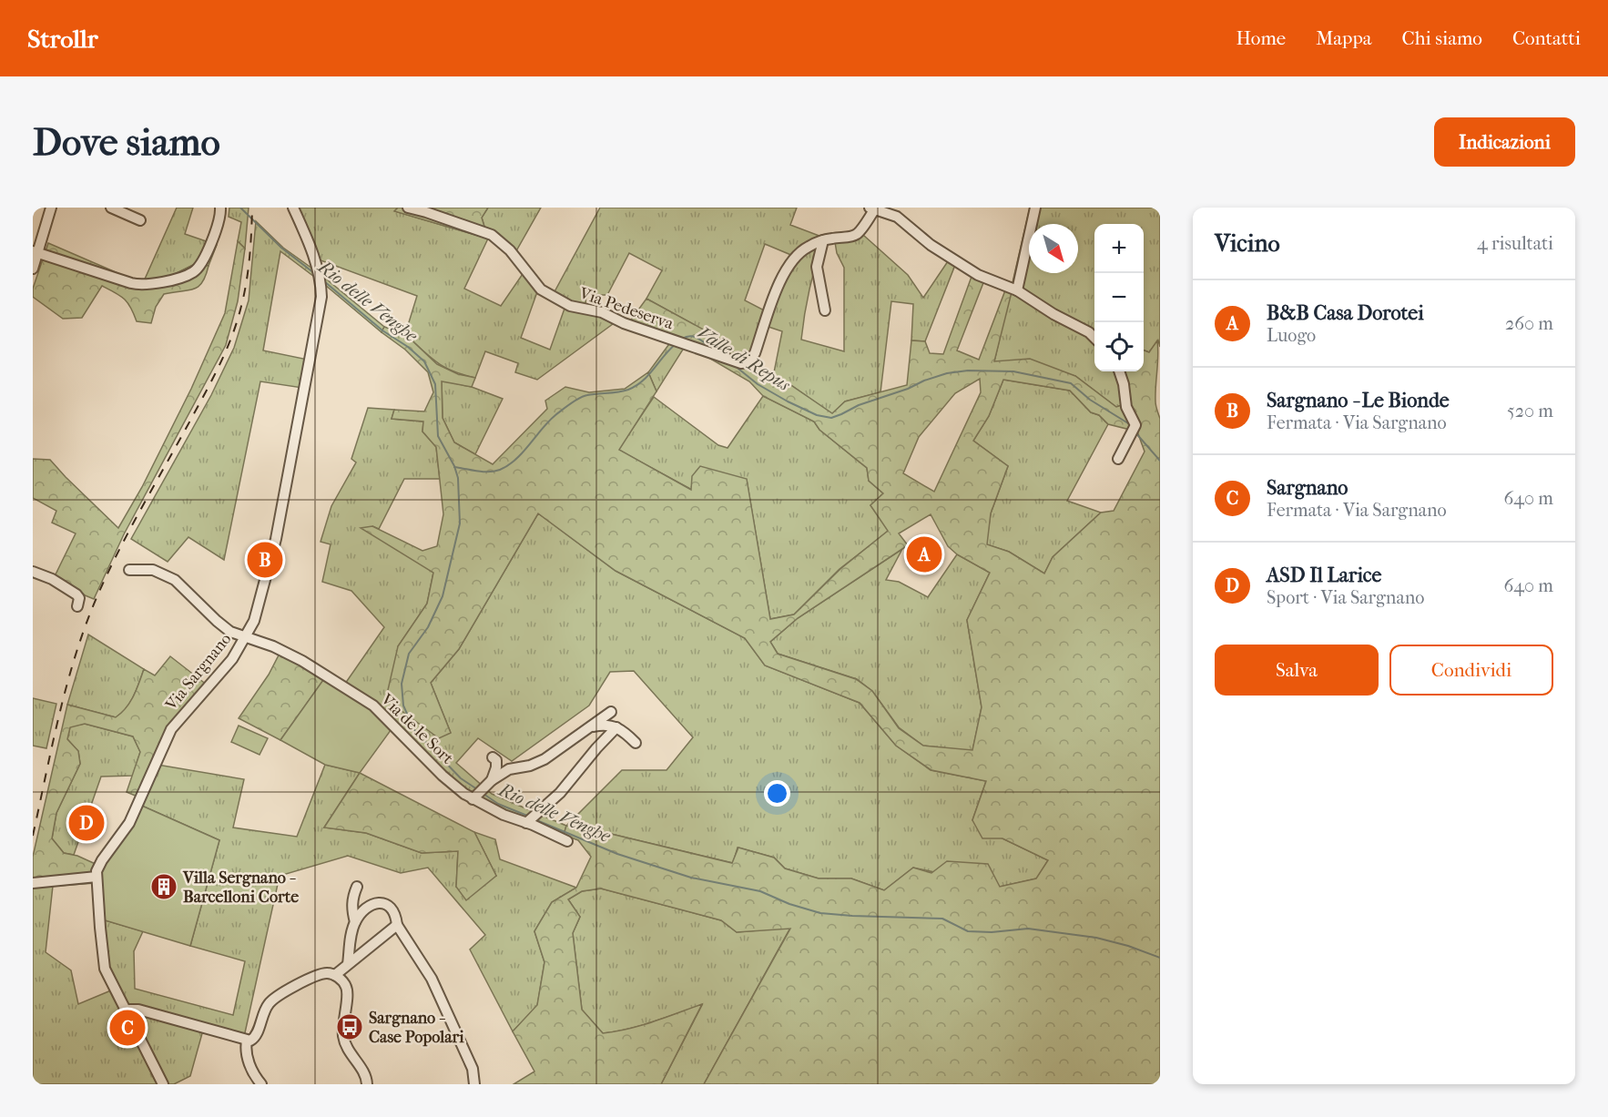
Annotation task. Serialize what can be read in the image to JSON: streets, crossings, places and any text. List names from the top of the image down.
{
  "streets": {
    "street": ["Via Pedeserva", "Via Sargnano", "Via de le Sort"]
  },
  "crossings": [
    ["Via Sargnano", "Via de le Sort"]
  ],
  "water": ["Rio delle Venghe", "Valle di Repus"],
  "places": {
    "building": ["Villa Sergnano - Barcelloni Corte"],
    "bus stop": ["Sargnano - Case Popolari"]
  },
  "north": "bottom right",
  "page": {
    "header": "Strollr",
    "nav": [
      "Home",
      "Mappa",
      "Chi siamo",
      "Contatti"
    ],
    "buttons": [
      "Indicazioni",
      ["Salva", "Condividi"]
    ],
    "title": "Dove siamo",
    "heading": ["Vicino", "4 risultati"],
    "map_buttons": ["+", "−"],
    "list": [
      {
        "mark": "A",
        "name": "B&B Casa Dorotei",
        "note": "Luogo",
        "value": "260 m"
      },
      {
        "mark": "B",
        "name": "Sargnano - Le Bionde",
        "note": "Fermata · Via Sargnano",
        "value": "520 m"
      },
      {
        "mark": "C",
        "name": "Sargnano",
        "note": "Fermata · Via Sargnano",
        "value": "640 m"
      },
      {
        "mark": "D",
        "name": "ASD Il Larice",
        "note": "Sport · Via Sargnano",
        "value": "640 m"
      }
    ],
    "pins": [
      "A",
      "B",
      "D",
      "C"
    ]
  }
}
